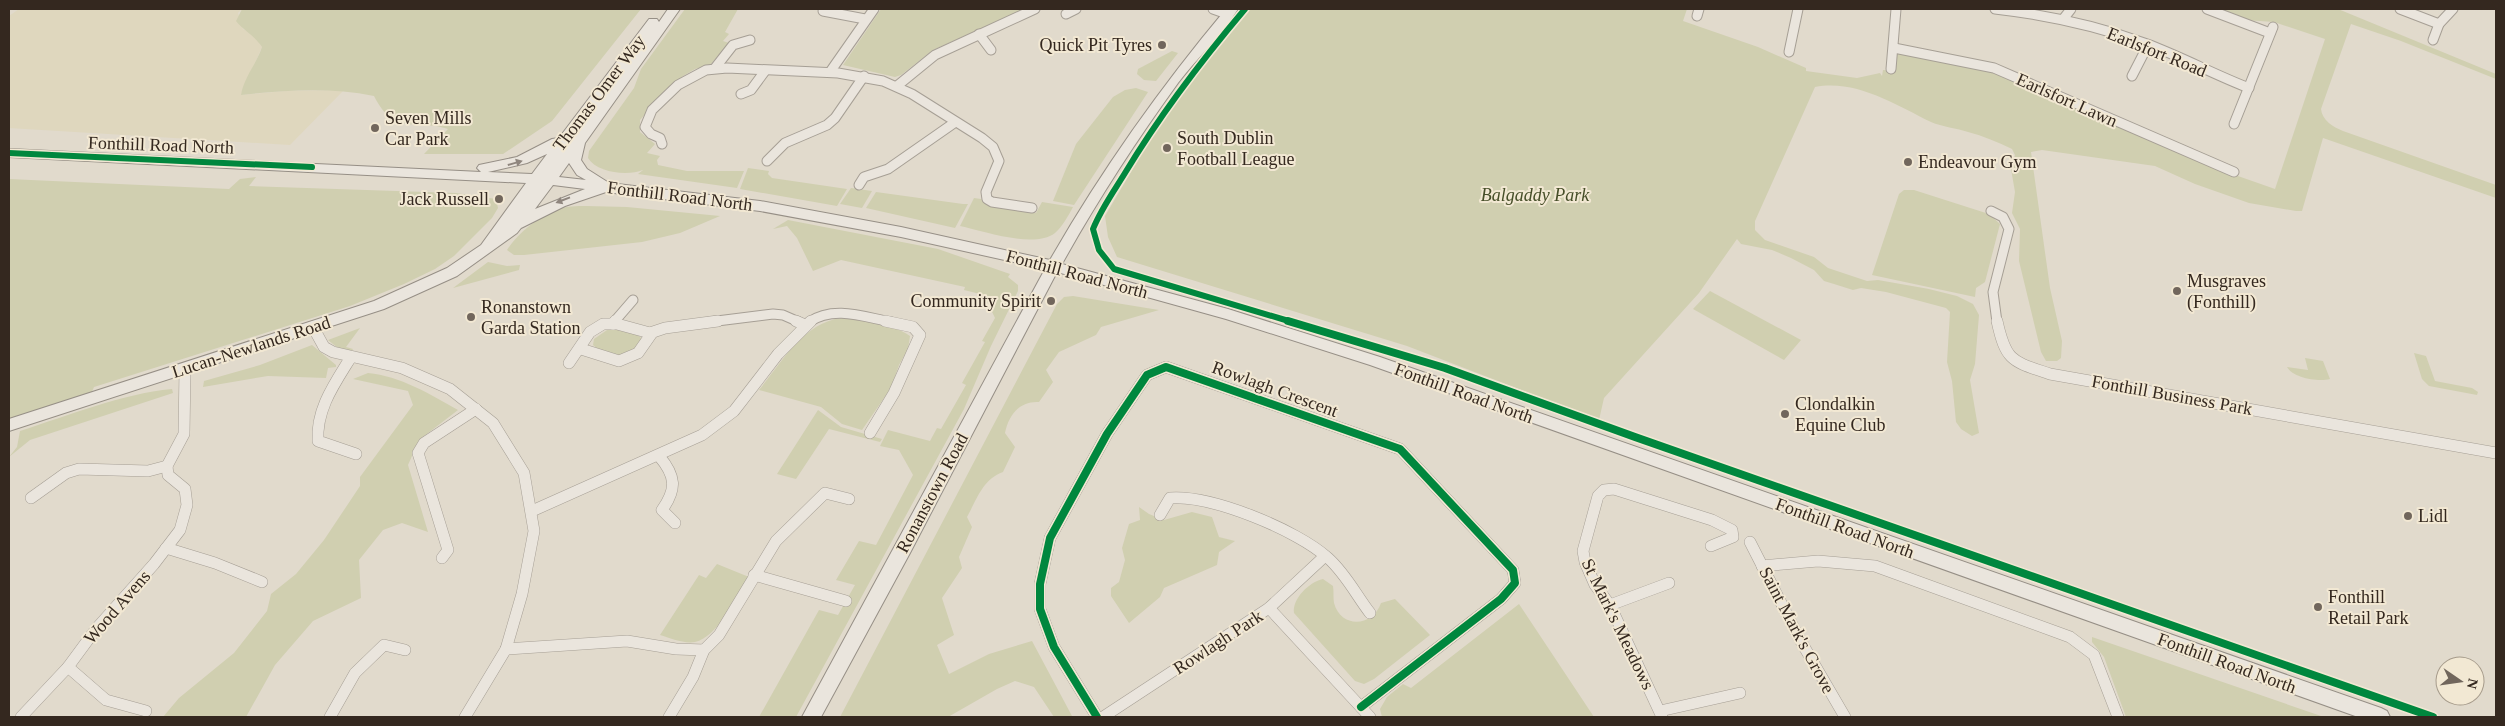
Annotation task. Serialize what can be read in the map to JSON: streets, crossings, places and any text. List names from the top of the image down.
{
  "streets": {
    "main road": [
      "Thomas Omer Way",
      "Fonthill Road North",
      "Lucan-Newlands Road",
      "Ronanstown Road"
    ],
    "street": [
      "Earlsfort Road",
      "Earlsfort Lawn",
      "Rowlagh Crescent",
      "Fonthill Business Park",
      "Wood Avens",
      "St Mark's Meadows",
      "Saint Mark's Grove",
      "Rowlagh Park"
    ]
  },
  "crossings": [
    ["Thomas Omer Way", "Fonthill Road North"],
    ["Thomas Omer Way", "Lucan-Newlands Road"],
    ["Fonthill Road North", "Lucan-Newlands Road"],
    ["Fonthill Road North", "Ronanstown Road"]
  ],
  "parks": ["Balgaddy Park"],
  "places": [
    "Quick Pit Tyres",
    "Seven Mills Car Park",
    "South Dublin Football League",
    "Endeavour Gym",
    "Jack Russell",
    "Musgraves (Fonthill)",
    "Community Spirit",
    "Ronanstown Garda Station",
    "Clondalkin Equine Club",
    "Lidl",
    "Fonthill Retail Park"
  ],
  "north": "right"
}
